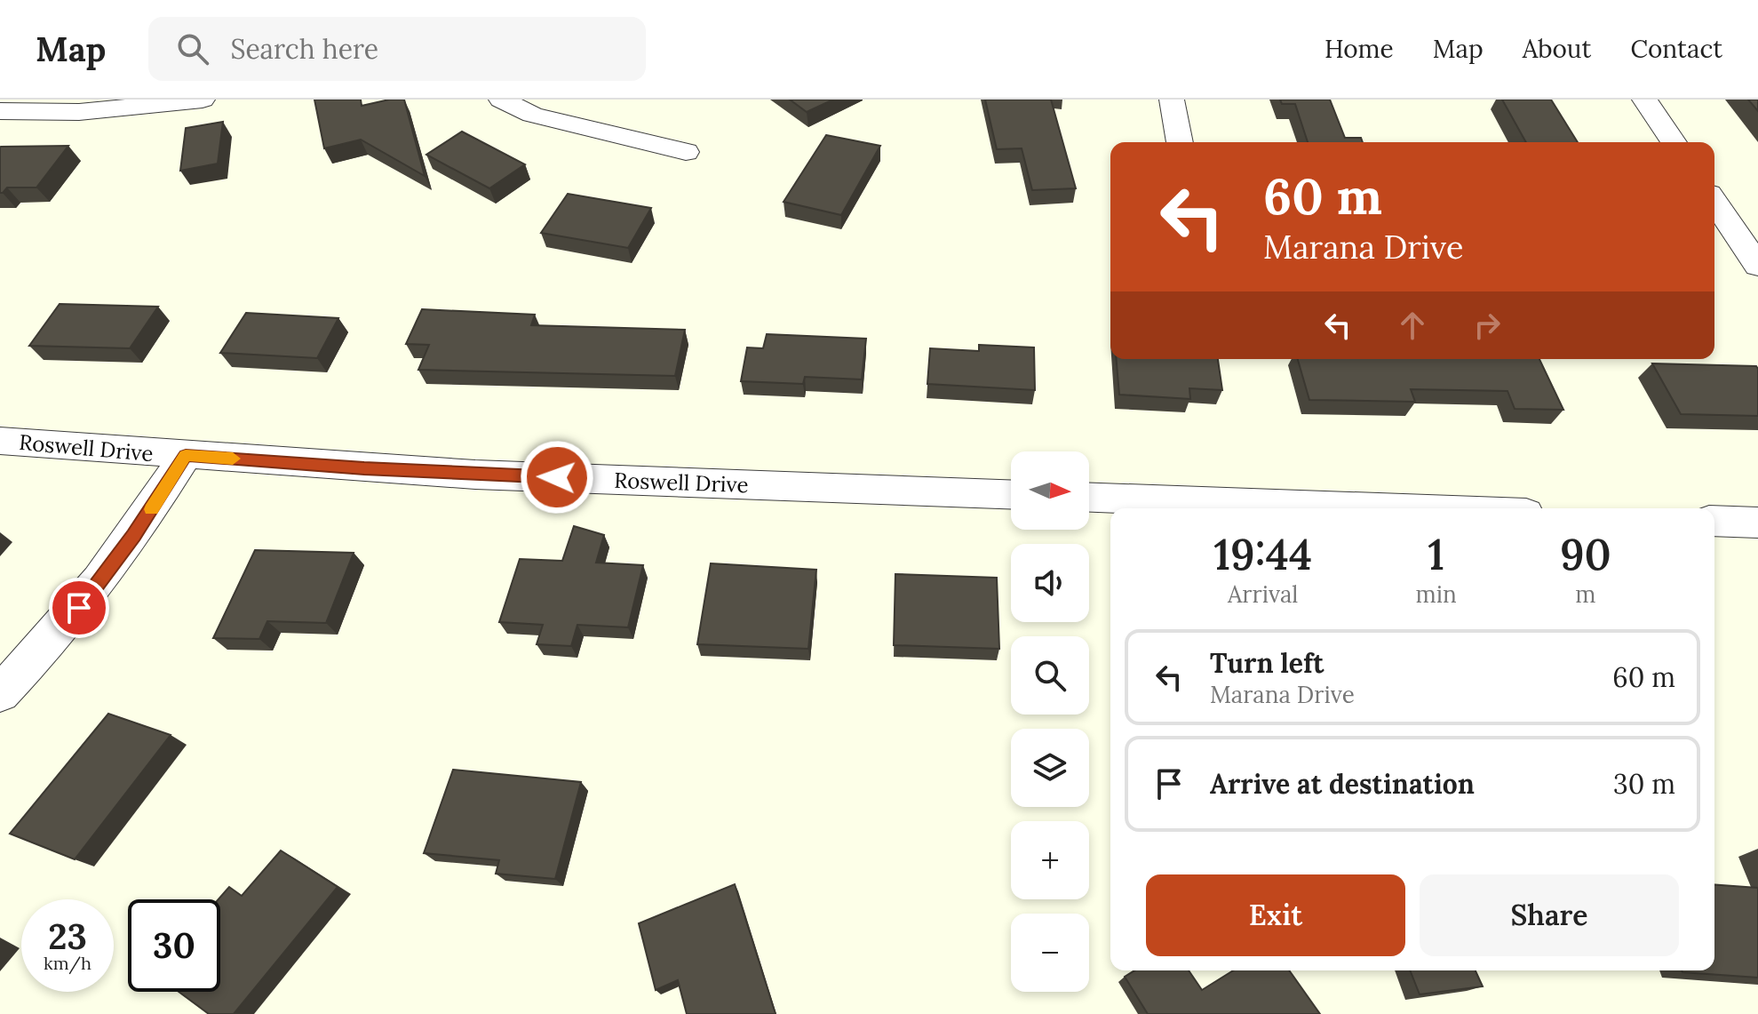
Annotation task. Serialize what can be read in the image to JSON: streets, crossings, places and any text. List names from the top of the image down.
{
  "streets": {
    "street": ["Roswell Drive"]
  },
  "north": "right",
  "page": {
    "header": "Map",
    "search": "Search here",
    "nav": [
      "Home",
      "Map",
      "About",
      "Contact"
    ],
    "turn": ["60 m", "Marana Drive"],
    "map_buttons": ["+", "−"],
    "eta": [
      "19:44",
      "Arrival",
      "1",
      "min",
      "90",
      "m"
    ],
    "list": [
      {
        "name": "Turn left",
        "note": "Marana Drive",
        "value": "60 m"
      },
      {
        "name": "Arrive at destination",
        "value": "30 m"
      }
    ],
    "buttons": ["Exit", "Share"],
    "speed": "23 km/h",
    "limit": "30"
  }
}
